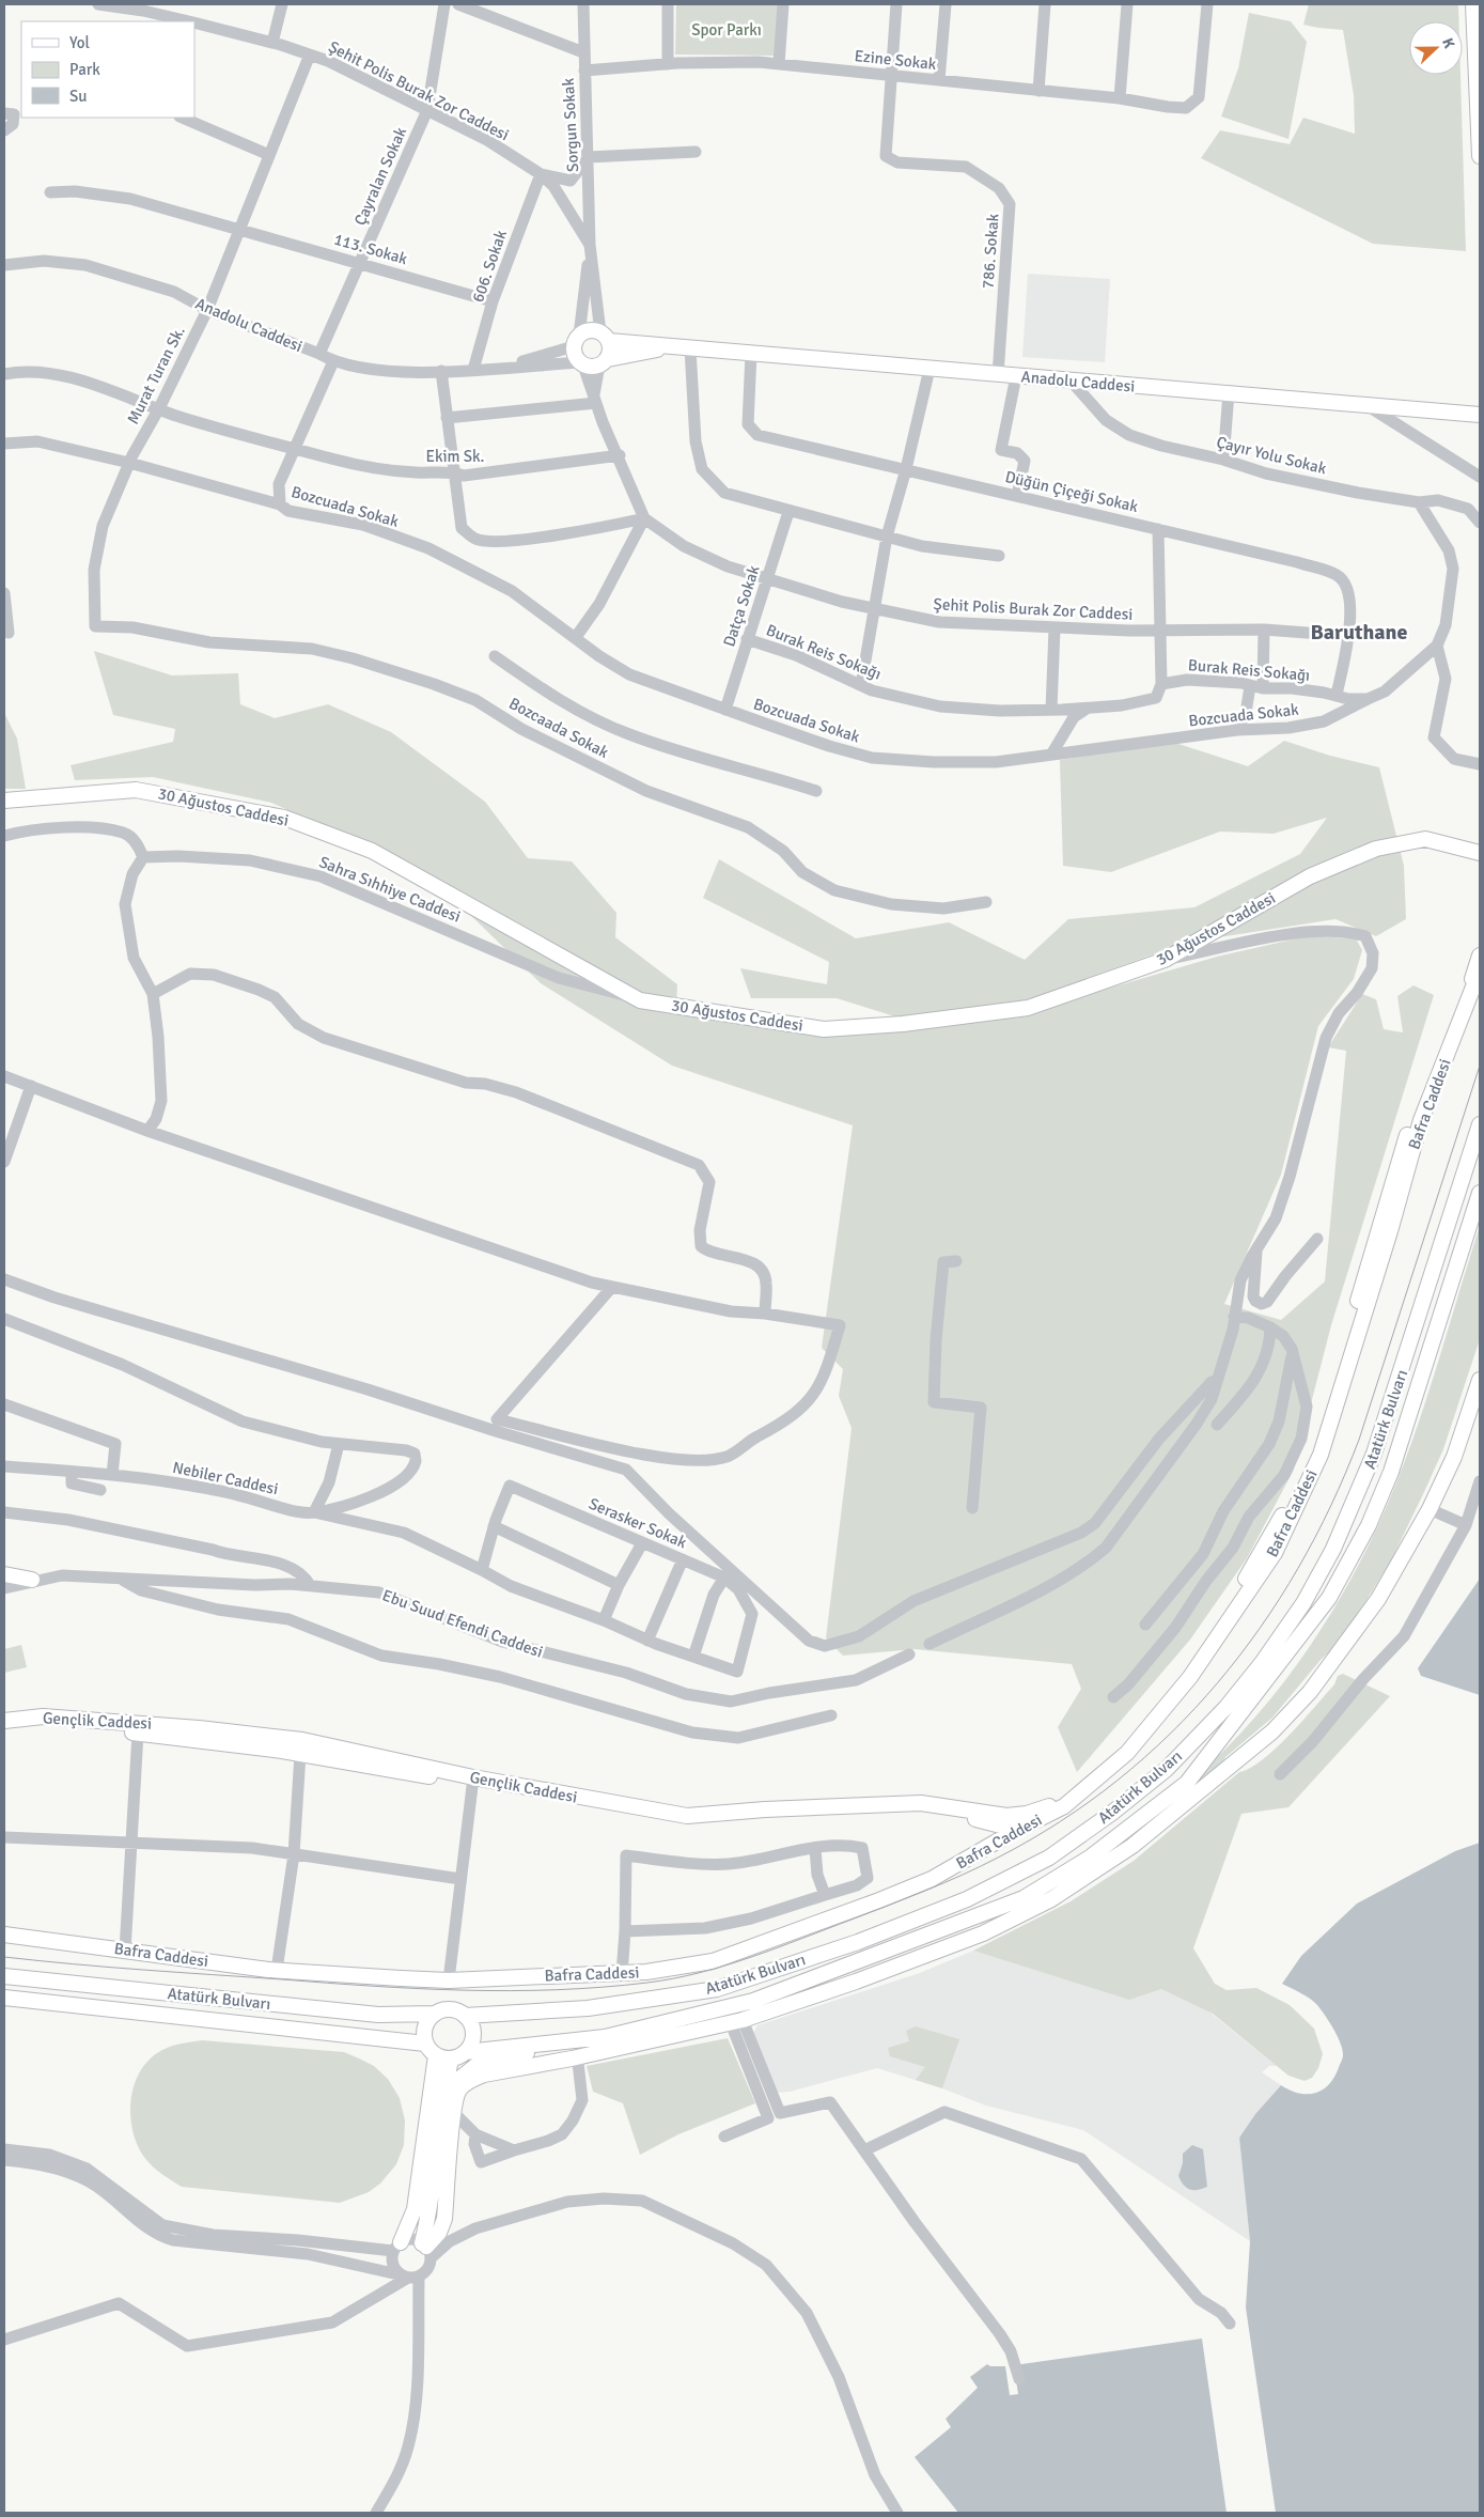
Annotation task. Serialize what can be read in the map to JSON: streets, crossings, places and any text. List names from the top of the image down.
{
  "streets": {
    "main road": [
      "Anadolu Caddesi",
      "30 Ağustos Caddesi",
      "Bafra Caddesi",
      "Atatürk Bulvarı",
      "Ebu Suud Efendi Caddesi",
      "Gençlik Caddesi"
    ],
    "street": [
      "Ezine Sokak",
      "Şehit Polis Burak Zor Caddesi",
      "Sorgun Sokak",
      "Çayralan Sokak",
      "113. Sokak",
      "786. Sokak",
      "606. Sokak",
      "Murat Turan Sk.",
      "Çayır Yolu Sokak",
      "Ekim Sk.",
      "Düğün Çiçeği Sokak",
      "Bozcuada Sokak",
      "Datça Sokak",
      "Burak Reis Sokağı",
      "Bozcaada Sokak",
      "Sahra Sıhhiye Caddesi",
      "Nebiler Caddesi",
      "Serasker Sokak"
    ]
  },
  "crossings": [
    ["Ezine Sokak", "Sorgun Sokak"],
    ["Ezine Sokak", "786. Sokak"],
    ["Şehit Polis Burak Zor Caddesi", "Sorgun Sokak"],
    ["Şehit Polis Burak Zor Caddesi", "Çayralan Sokak"],
    ["Şehit Polis Burak Zor Caddesi", "606. Sokak"],
    ["Şehit Polis Burak Zor Caddesi", "Anadolu Caddesi"],
    ["Şehit Polis Burak Zor Caddesi", "Murat Turan Sk."],
    ["Şehit Polis Burak Zor Caddesi", "Düğün Çiçeği Sokak"],
    ["Şehit Polis Burak Zor Caddesi", "Datça Sokak"],
    ["Çayralan Sokak", "113. Sokak"],
    ["Çayralan Sokak", "Anadolu Caddesi"],
    ["113. Sokak", "606. Sokak"],
    ["113. Sokak", "Murat Turan Sk."],
    ["786. Sokak", "Anadolu Caddesi"],
    ["606. Sokak", "Anadolu Caddesi"],
    ["Anadolu Caddesi", "Murat Turan Sk."],
    ["Anadolu Caddesi", "Çayır Yolu Sokak"],
    ["Anadolu Caddesi", "Düğün Çiçeği Sokak"],
    ["Murat Turan Sk.", "Ekim Sk."],
    ["Murat Turan Sk.", "Bozcuada Sokak"],
    ["Murat Turan Sk.", "Bozcaada Sokak"],
    ["Düğün Çiçeği Sokak", "Burak Reis Sokağı"],
    ["Bozcuada Sokak", "Datça Sokak"],
    ["Bozcuada Sokak", "Burak Reis Sokağı"],
    ["Datça Sokak", "Burak Reis Sokağı"],
    ["30 Ağustos Caddesi", "Sahra Sıhhiye Caddesi"],
    ["Bafra Caddesi", "Gençlik Caddesi"]
  ],
  "districts": ["Baruthane"],
  "parks": ["Spor Parkı"],
  "legend": ["Yol", "Park", "Su"],
  "north": "right"
}
